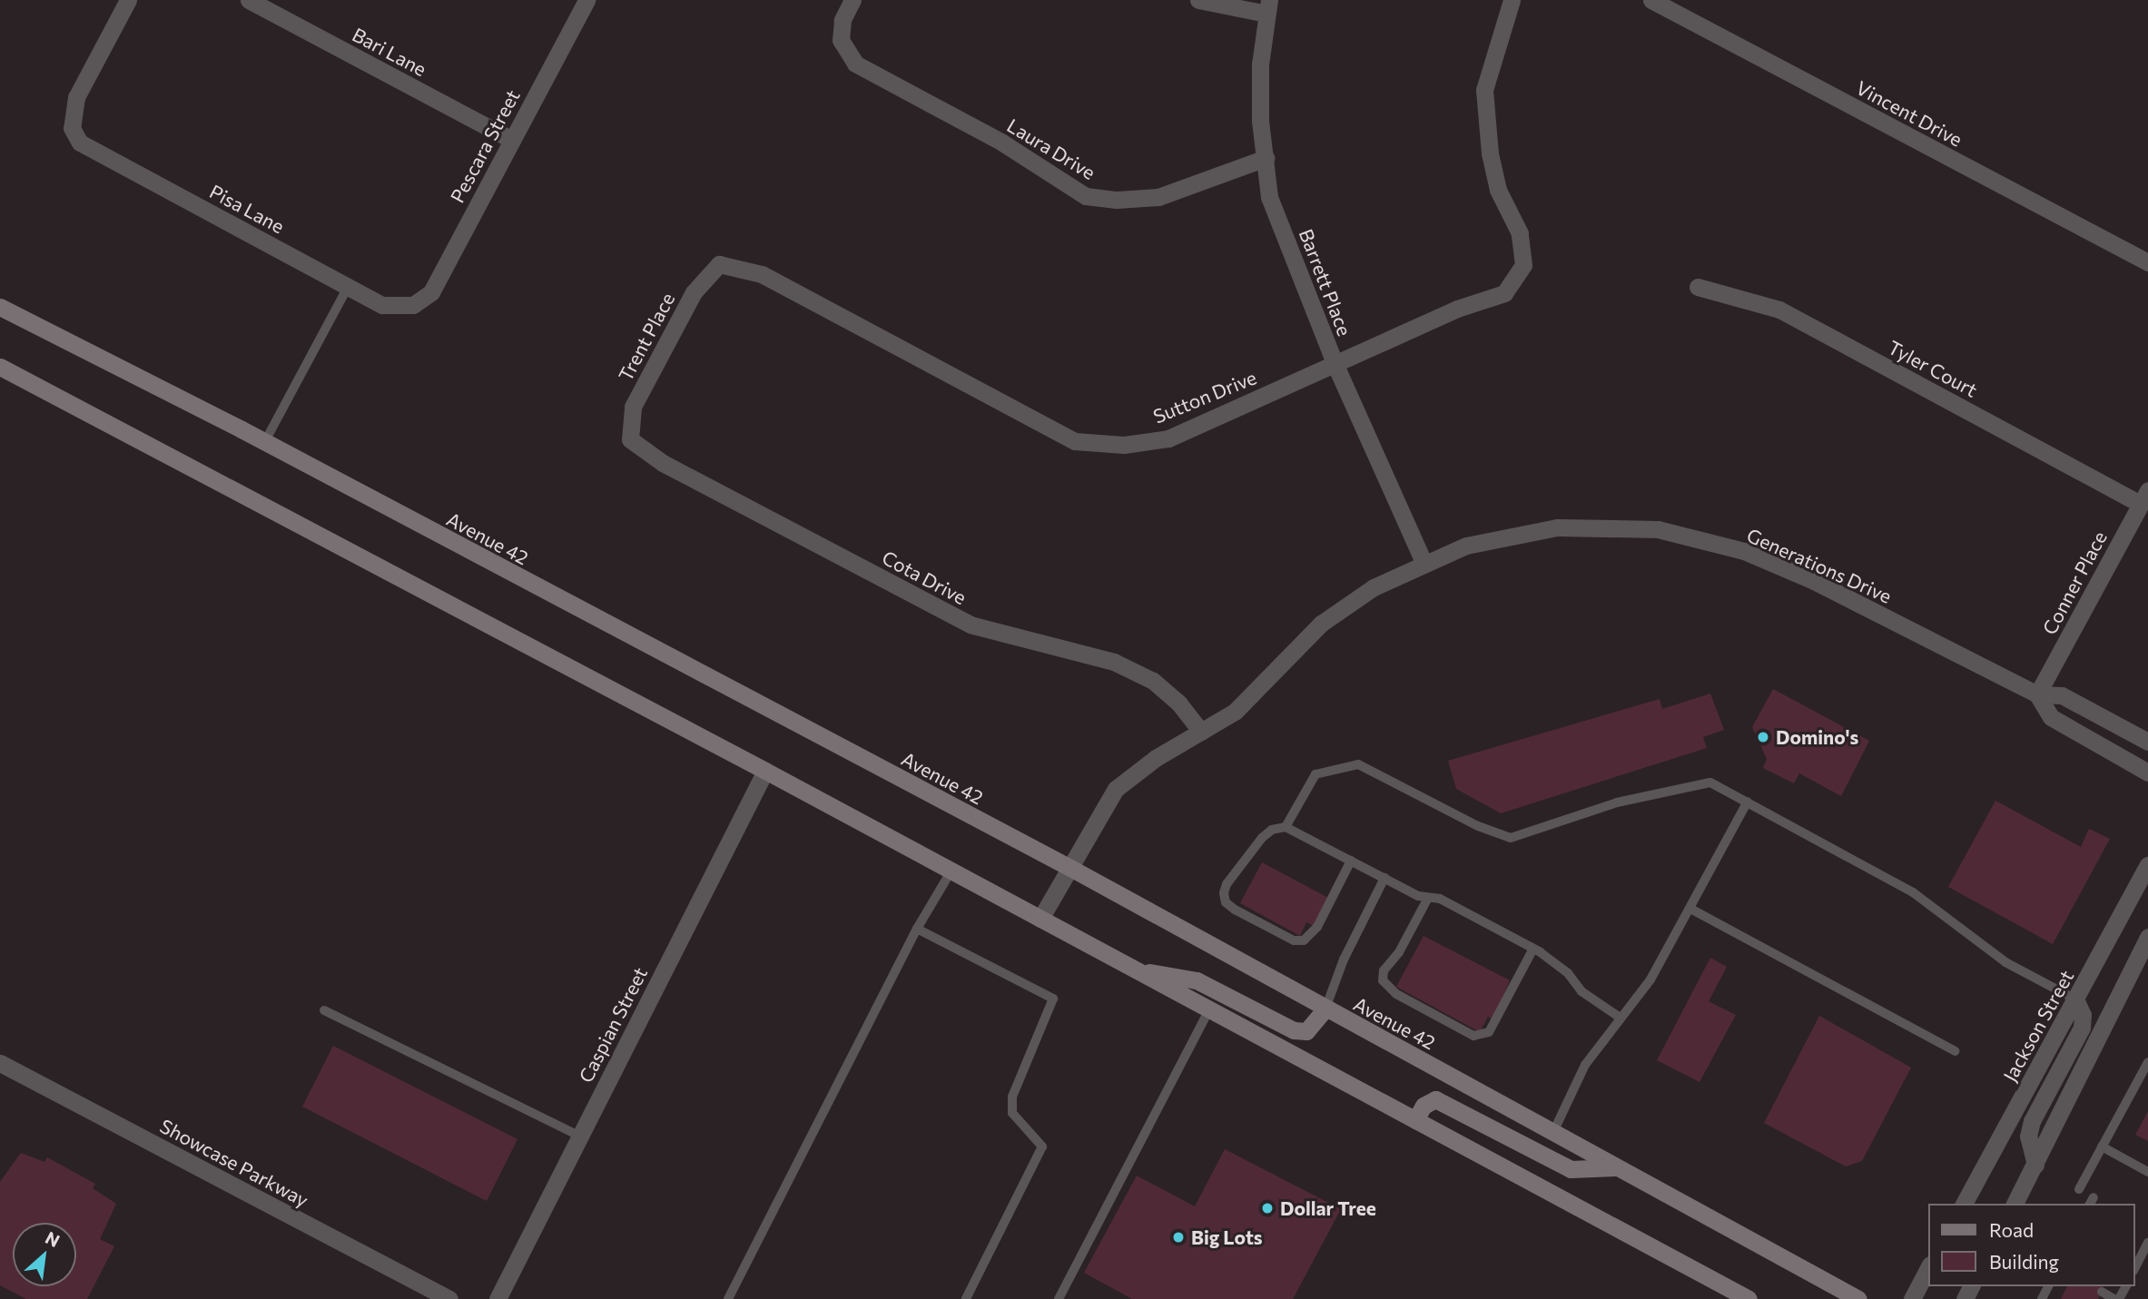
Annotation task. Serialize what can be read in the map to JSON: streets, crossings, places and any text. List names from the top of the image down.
{
  "streets": {
    "main road": ["Avenue 42"],
    "street": [
      "Bari Lane",
      "Vincent Drive",
      "Pescara Street",
      "Laura Drive",
      "Pisa Lane",
      "Barrett Place",
      "Trent Place",
      "Tyler Court",
      "Sutton Drive",
      "Generations Drive",
      "Cota Drive",
      "Conner Place",
      "Caspian Street",
      "Jackson Street",
      "Showcase Parkway"
    ]
  },
  "crossings": [
    ["Bari Lane", "Pescara Street"],
    ["Pescara Street", "Pisa Lane"],
    ["Laura Drive", "Barrett Place"],
    ["Barrett Place", "Sutton Drive"],
    ["Barrett Place", "Generations Drive"],
    ["Trent Place", "Sutton Drive"],
    ["Trent Place", "Cota Drive"],
    ["Tyler Court", "Conner Place"],
    ["Avenue 42", "Generations Drive"],
    ["Generations Drive", "Cota Drive"],
    ["Generations Drive", "Conner Place"]
  ],
  "places": ["Domino's", "Dollar Tree", "Big Lots"],
  "legend": ["Road", "Building"],
  "north": "top right"
}
